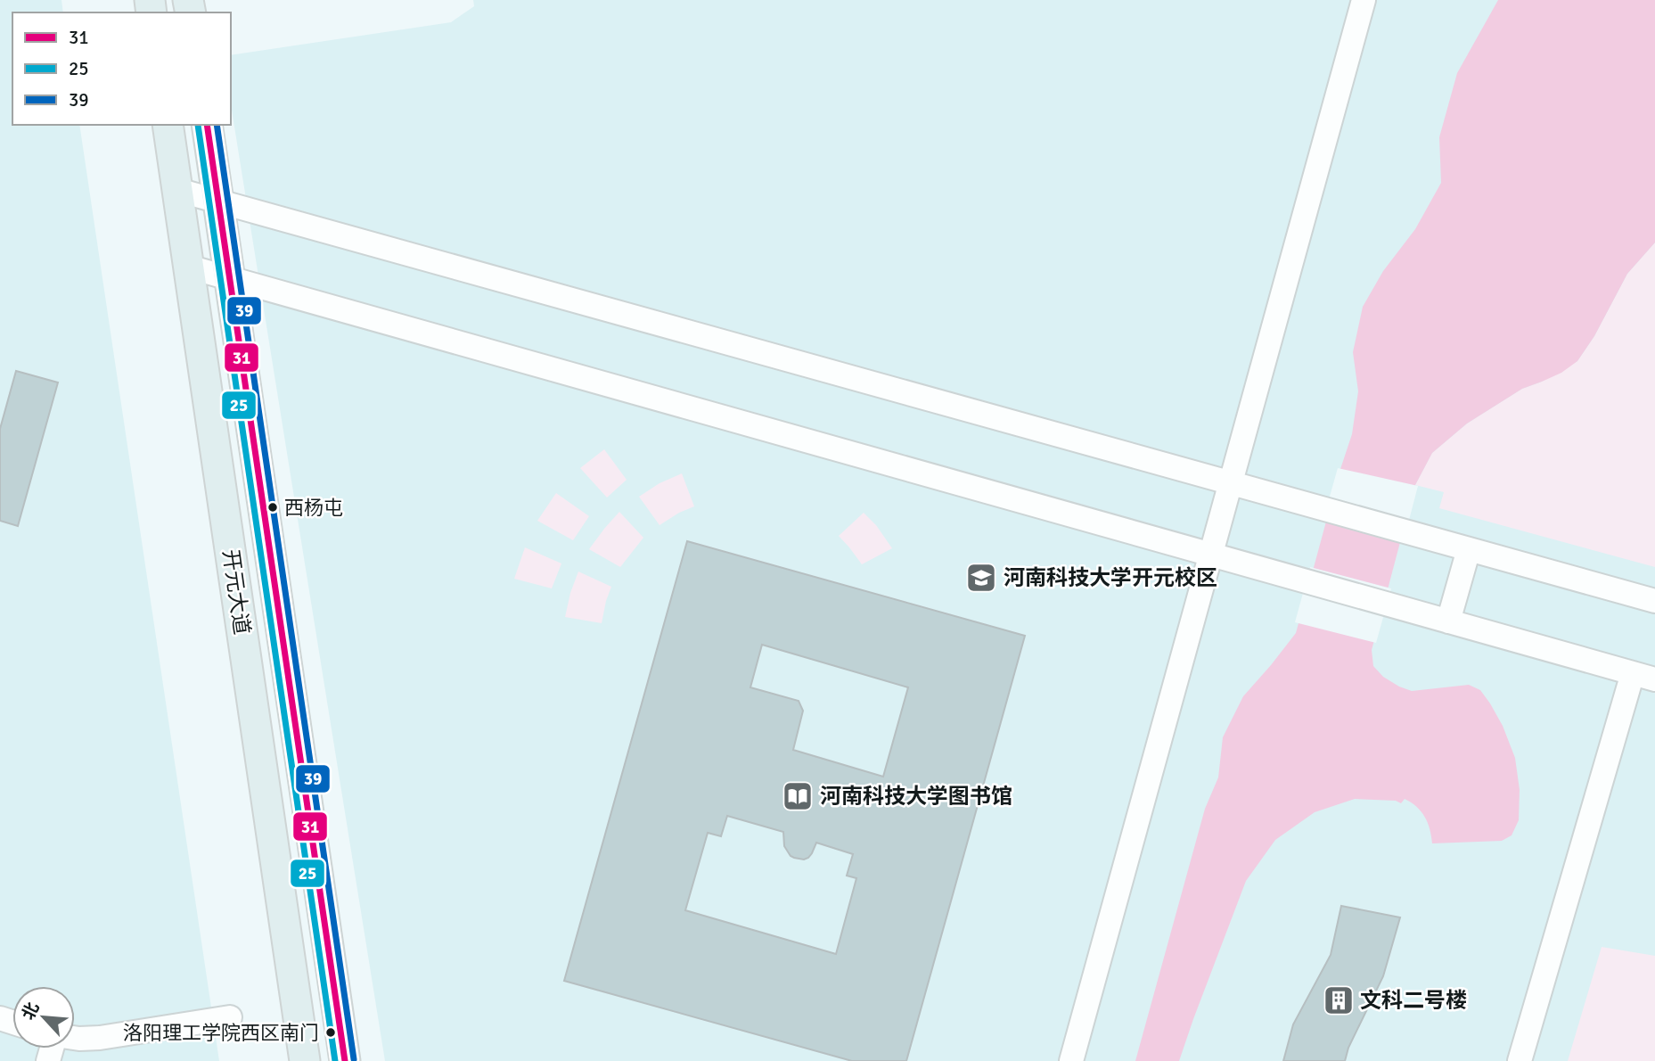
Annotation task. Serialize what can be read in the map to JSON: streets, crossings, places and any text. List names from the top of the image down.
{
  "streets": {
    "main road": ["开元大道"]
  },
  "places": {
    "other": ["西杨屯", "洛阳理工学院西区南门"],
    "school or university": ["河南科技大学开元校区"],
    "library": ["河南科技大学图书馆"],
    "building": ["文科二号楼"]
  },
  "lines": ["transit line 31", "transit line 25", "transit line 39"],
  "legend": ["31", "25", "39"],
  "north": "top left"
}
